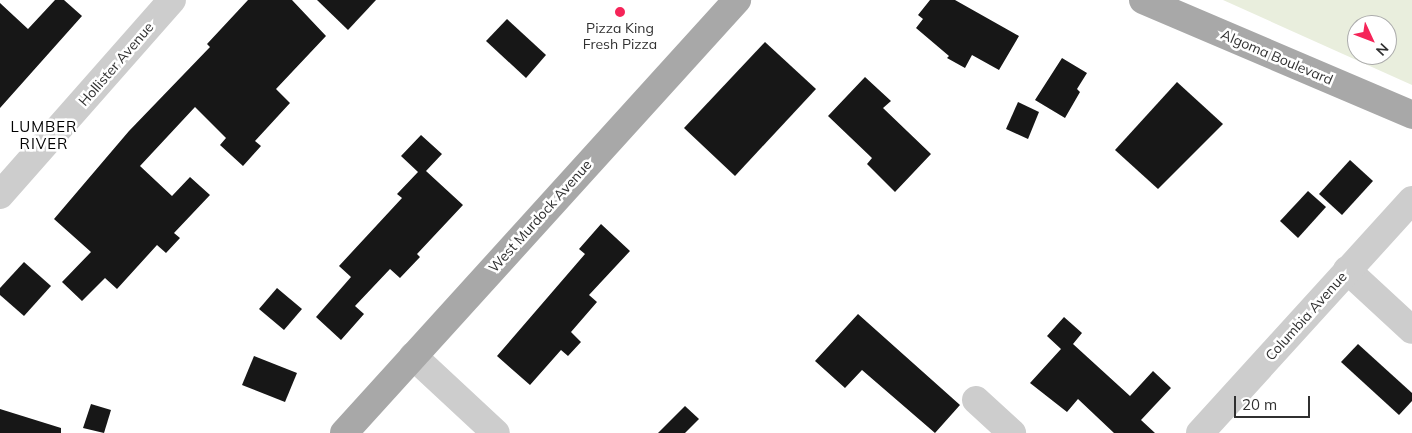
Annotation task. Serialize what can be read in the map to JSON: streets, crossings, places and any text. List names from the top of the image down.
{
  "streets": {
    "main road": ["Algoma Boulevard", "West Murdock Avenue"],
    "street": ["Hollister Avenue", "Columbia Avenue"]
  },
  "districts": ["LUMBER RIVER"],
  "places": ["Pizza King Fresh Pizza"],
  "scale_bar": "20 m",
  "north": "bottom right"
}
